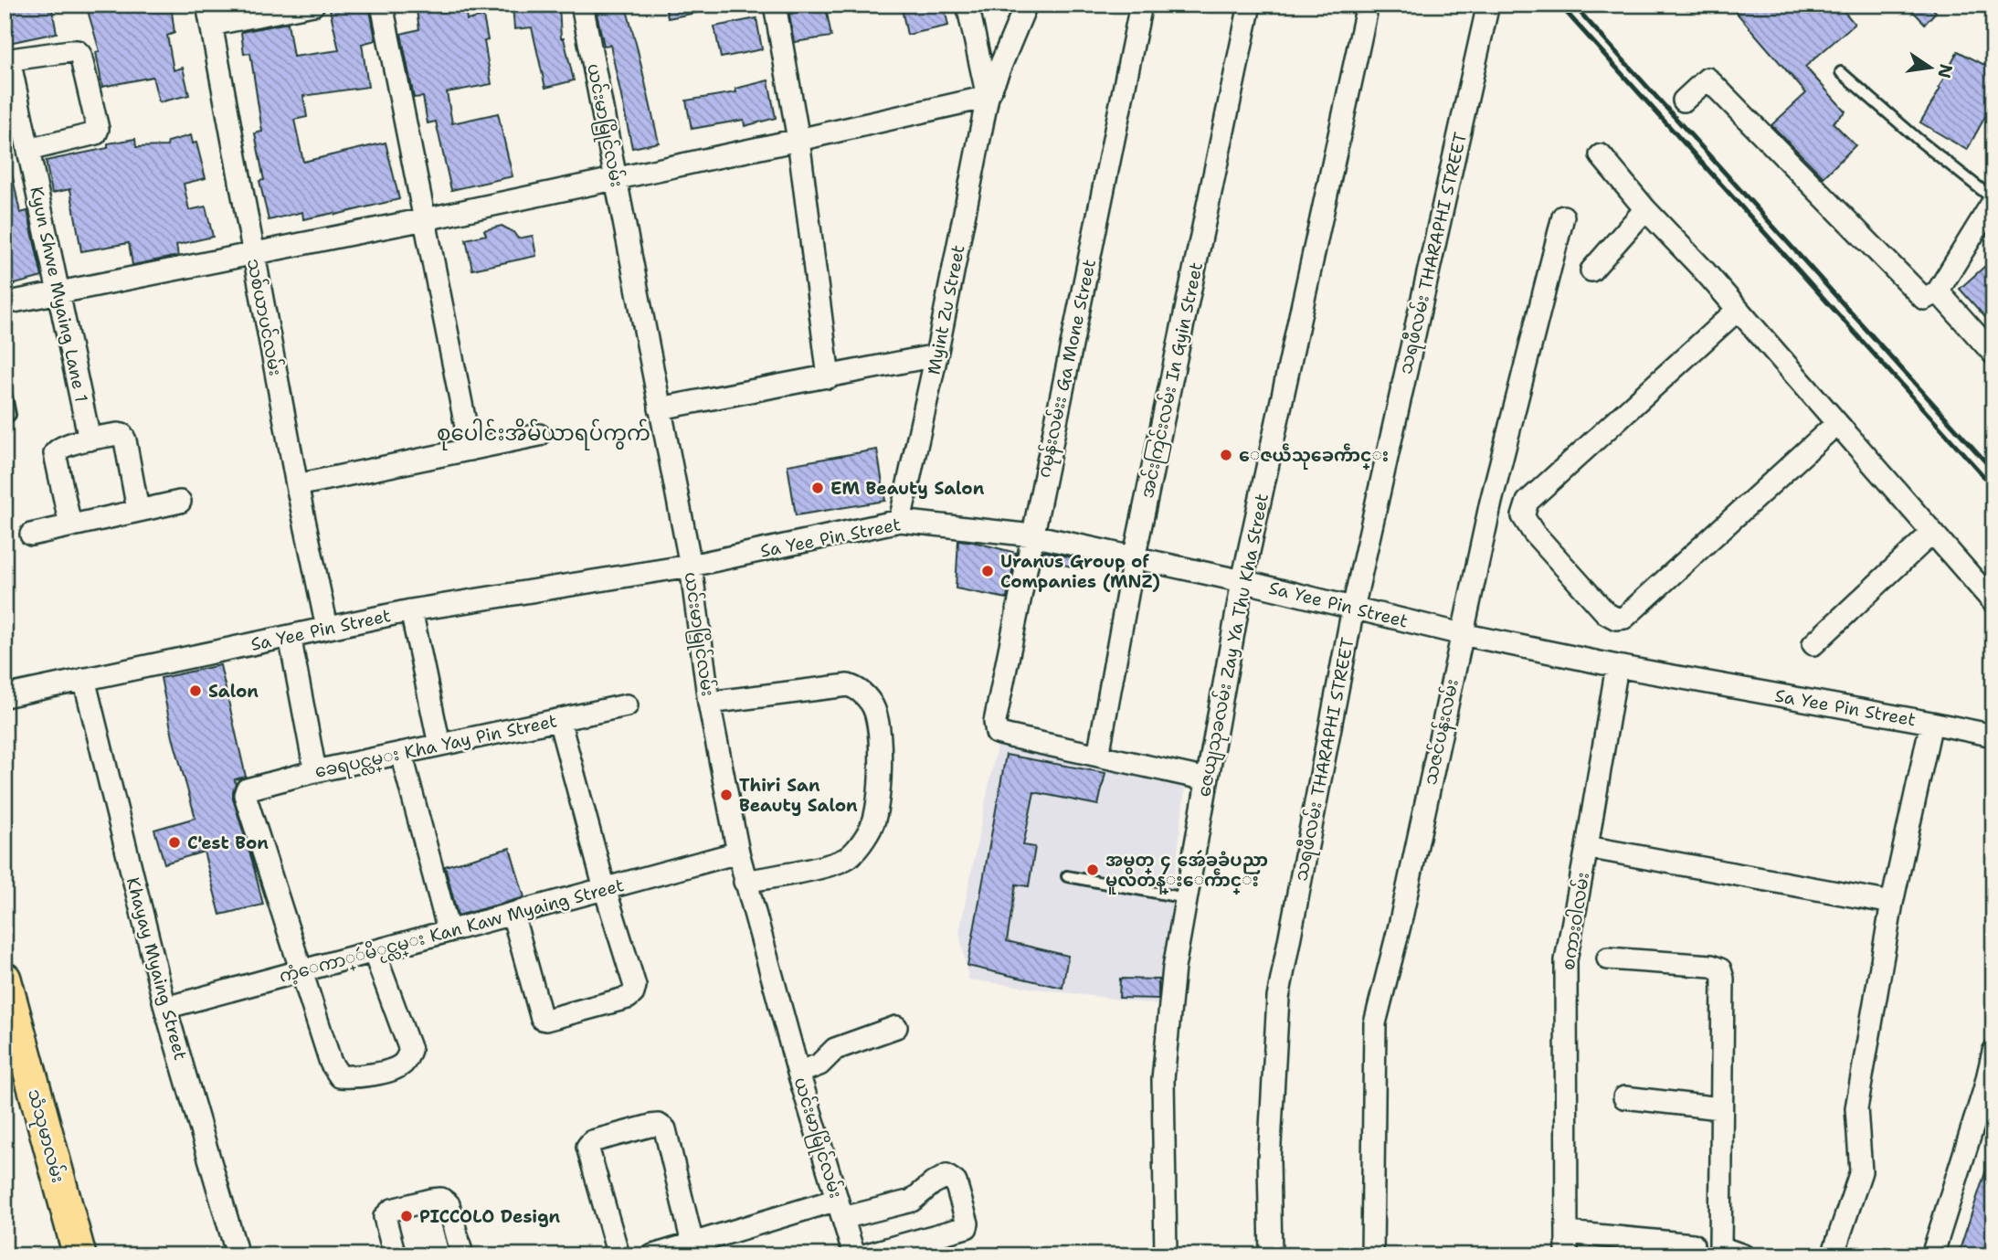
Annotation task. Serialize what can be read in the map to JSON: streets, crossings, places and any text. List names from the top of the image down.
{
  "streets": {
    "main road": ["သံသုမာလမ်း"],
    "street": [
      "ယင်းမာမြိုင်လမ်း",
      "သရဖီလမ်း THARAPHI STREET",
      "Kyun Shwe Myaing Lane 1",
      "Myint Zu Street",
      "သစ်ယာပင်လမ်း",
      "ဂမုန်းလမ်းး Ga Mone Street",
      "အင်းကြင်းလမ်း In Gyin Street",
      "Sa Yee Pin Street",
      "ဇေယျသုခလမ်း Zay Ya Thu Kha Street",
      "သဇင်ပန်းလမ်း",
      "ခေရပင္လမ္း Kha Yay Pin Street",
      "စကားဝါလမ်း",
      "ကံ့ေကာ္ဴမိႂင္လမ္း Kan Kaw Myaing Street",
      "Khayay Myaing Street"
    ]
  },
  "crossings": [
    ["ယင်းမာမြိုင်လမ်း", "Sa Yee Pin Street"],
    ["ယင်းမာမြိုင်လမ်း", "ကံ့ေကာ္ဴမိႂင္လမ္း Kan Kaw Myaing Street"],
    ["သရဖီလမ်း THARAPHI STREET", "Sa Yee Pin Street"],
    ["Myint Zu Street", "Sa Yee Pin Street"],
    ["သစ်ယာပင်လမ်း", "Sa Yee Pin Street"],
    ["ဂမုန်းလမ်းး Ga Mone Street", "အင်းကြင်းလမ်း In Gyin Street"],
    ["ဂမုန်းလမ်းး Ga Mone Street", "Sa Yee Pin Street"],
    ["အင်းကြင်းလမ်း In Gyin Street", "Sa Yee Pin Street"],
    ["Sa Yee Pin Street", "ဇေယျသုခလမ်း Zay Ya Thu Kha Street"],
    ["Sa Yee Pin Street", "သဇင်ပန်းလမ်း"],
    ["Sa Yee Pin Street", "စကားဝါလမ်း"],
    ["Sa Yee Pin Street", "Khayay Myaing Street"],
    ["ခေရပင္လမ္း Kha Yay Pin Street", "ကံ့ေကာ္ဴမိႂင္လမ္း Kan Kaw Myaing Street"],
    ["ကံ့ေကာ္ဴမိႂင္လမ္း Kan Kaw Myaing Street", "Khayay Myaing Street"]
  ],
  "districts": ["စုပေါင်းအိမ်ယာရပ်ကွက်"],
  "places": [
    "ေဇယဵသုခေကဵာင္း",
    "EM Beauty Salon",
    "Uranus Group of Companies (MNZ)",
    "Salon",
    "Thiri San Beauty Salon",
    "C'est Bon",
    "အမွတ္ ၄ အေဴခခံပညာ မူလတန္းေကဵာင္း",
    "PICCOLO Design"
  ],
  "north": "right"
}
